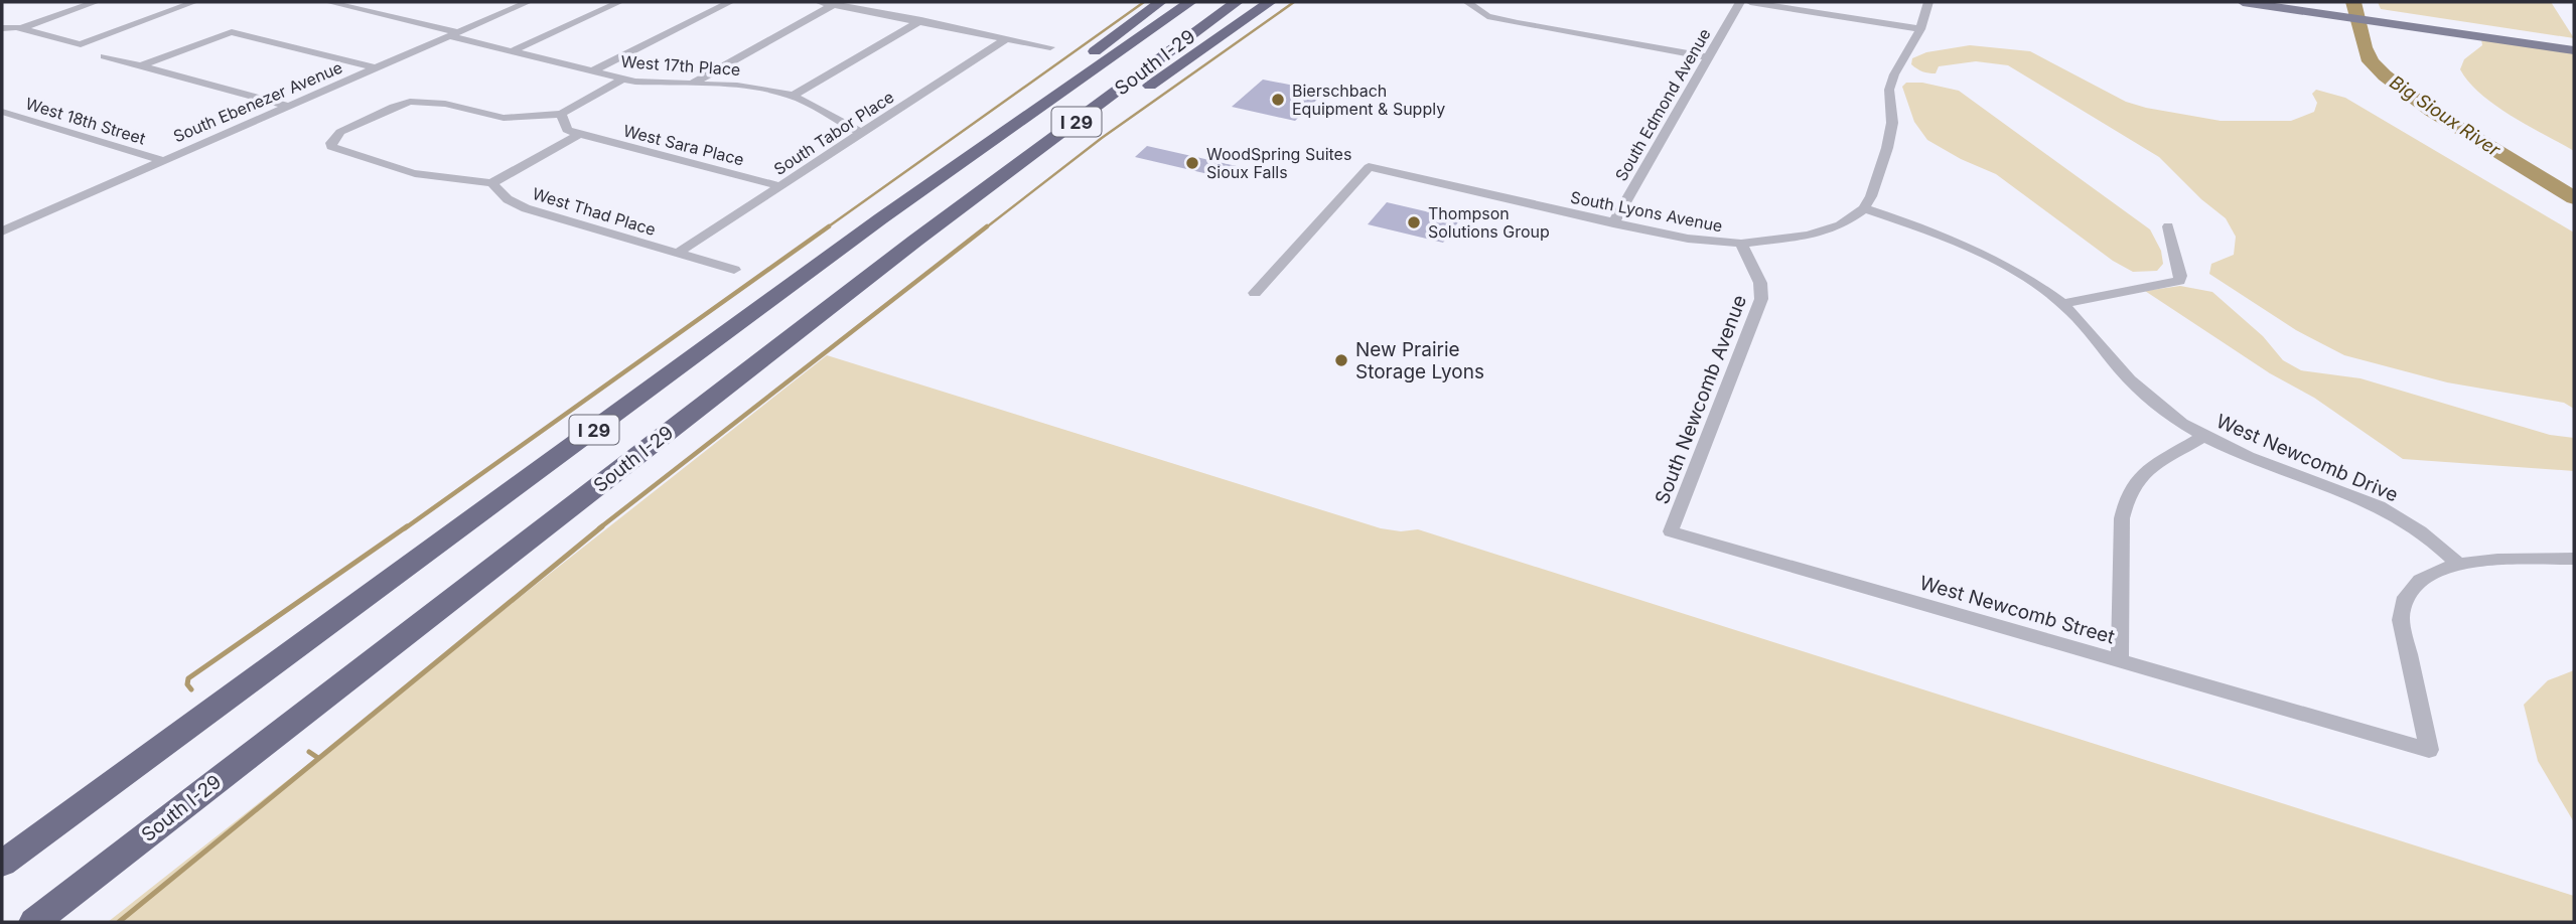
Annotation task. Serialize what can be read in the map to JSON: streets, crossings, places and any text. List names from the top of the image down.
{
  "streets": {
    "highway": ["South I-29", "I 29"],
    "street": [
      "West 17th Place",
      "South Ebenezer Avenue",
      "South Edmond Avenue",
      "West 18th Street",
      "South Tabor Place",
      "West Sara Place",
      "West Thad Place",
      "South Lyons Avenue",
      "South Newcomb Avenue",
      "West Newcomb Drive",
      "West Newcomb Street"
    ]
  },
  "crossings": [
    ["West 17th Place", "South Ebenezer Avenue"],
    ["West 17th Place", "South Tabor Place"],
    ["South Ebenezer Avenue", "West 18th Street"],
    ["South Edmond Avenue", "South Lyons Avenue"],
    ["South Tabor Place", "West Sara Place"],
    ["South Tabor Place", "West Thad Place"],
    ["South Lyons Avenue", "South Newcomb Avenue"],
    ["South Lyons Avenue", "West Newcomb Drive"],
    ["South Newcomb Avenue", "West Newcomb Street"],
    ["West Newcomb Drive", "West Newcomb Street"]
  ],
  "water": ["Big Sioux River"],
  "places": [
    "Bierschbach Equipment & Supply",
    "WoodSpring Suites Sioux Falls",
    "Thompson Solutions Group",
    "New Prairie Storage Lyons"
  ]
}
